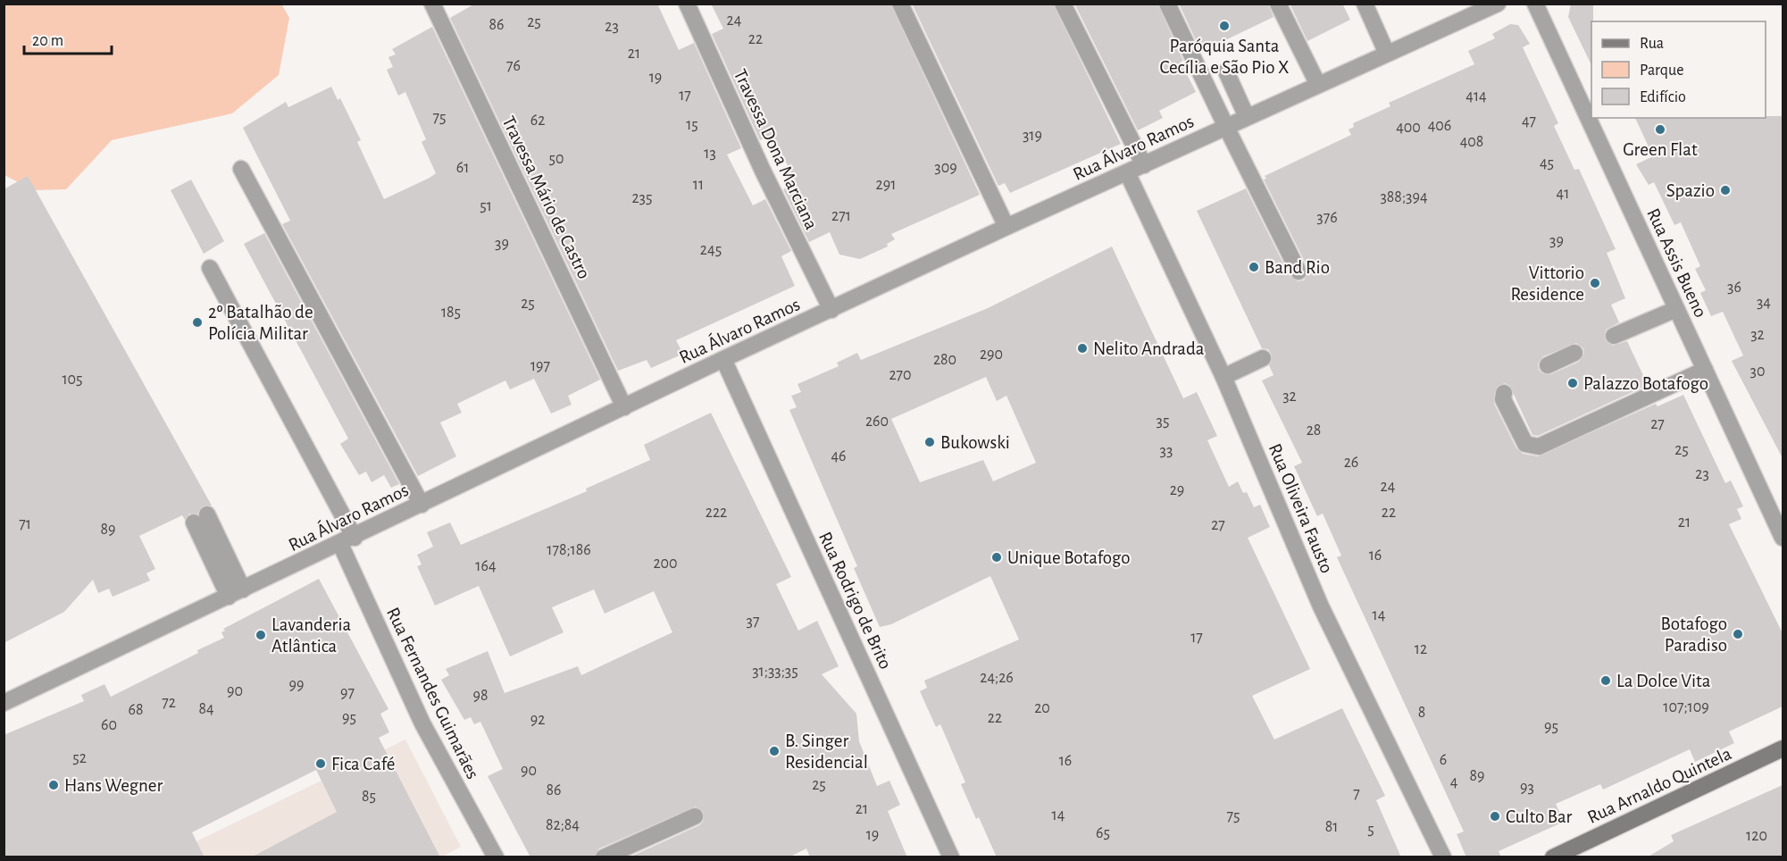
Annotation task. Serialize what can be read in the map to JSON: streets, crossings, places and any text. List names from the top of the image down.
{
  "streets": {
    "main road": ["Rua Arnaldo Quintela"],
    "street": [
      "Rua Álvaro Ramos",
      "Travessa Dona Marciana",
      "Travessa Mário de Castro",
      "Rua Assis Bueno",
      "Rua Oliveira Fausto",
      "Rua Rodrigo de Brito",
      "Rua Fernandes Guimarães"
    ]
  },
  "crossings": [
    ["Rua Álvaro Ramos", "Travessa Dona Marciana"],
    ["Rua Álvaro Ramos", "Travessa Mário de Castro"],
    ["Rua Álvaro Ramos", "Rua Oliveira Fausto"],
    ["Rua Álvaro Ramos", "Rua Rodrigo de Brito"],
    ["Rua Álvaro Ramos", "Rua Fernandes Guimarães"]
  ],
  "places": [
    "Paróquia Santa Cecília e São Pio X",
    "Green Flat",
    "Spazio",
    "Band Rio",
    "Vittorio Residence",
    "2º Batalhão de Polícia Militar",
    "Nelito Andrada",
    "Palazzo Botafogo",
    "Bukowski",
    "Unique Botafogo",
    "Botafogo Paradiso",
    "Lavanderia Atlântica",
    "La Dolce Vita",
    "B. Singer Residencial",
    "Fica Café",
    "Hans Wegner",
    "Culto Bar"
  ],
  "house_numbers": [
    "24",
    "25",
    "86",
    "23",
    "22",
    "21",
    "76",
    "19",
    "17",
    "414",
    "75",
    "62",
    "47",
    "15",
    "406",
    "400",
    "319",
    "408",
    "13",
    "50",
    "45",
    "61",
    "309",
    "11",
    "291",
    "41",
    "388;394",
    "235",
    "51",
    "271",
    "376",
    "39",
    "39",
    "245",
    "36",
    "34",
    "25",
    "185",
    "32",
    "290",
    "280",
    "197",
    "30",
    "270",
    "105",
    "32",
    "260",
    "35",
    "27",
    "28",
    "25",
    "33",
    "46",
    "26",
    "23",
    "24",
    "29",
    "222",
    "22",
    "21",
    "71",
    "27",
    "89",
    "178;186",
    "16",
    "200",
    "164",
    "14",
    "37",
    "17",
    "12",
    "31;33;35",
    "24;26",
    "99",
    "90",
    "97",
    "98",
    "72",
    "107;109",
    "20",
    "84",
    "68",
    "8",
    "95",
    "22",
    "92",
    "60",
    "95",
    "52",
    "6",
    "16",
    "90",
    "89",
    "4",
    "25",
    "93",
    "86",
    "7",
    "85",
    "21",
    "14",
    "75",
    "82;84",
    "81",
    "5",
    "65",
    "19",
    "120"
  ],
  "legend": ["Rua", "Parque", "Edifício"],
  "scale_bar": "20 m"
}
